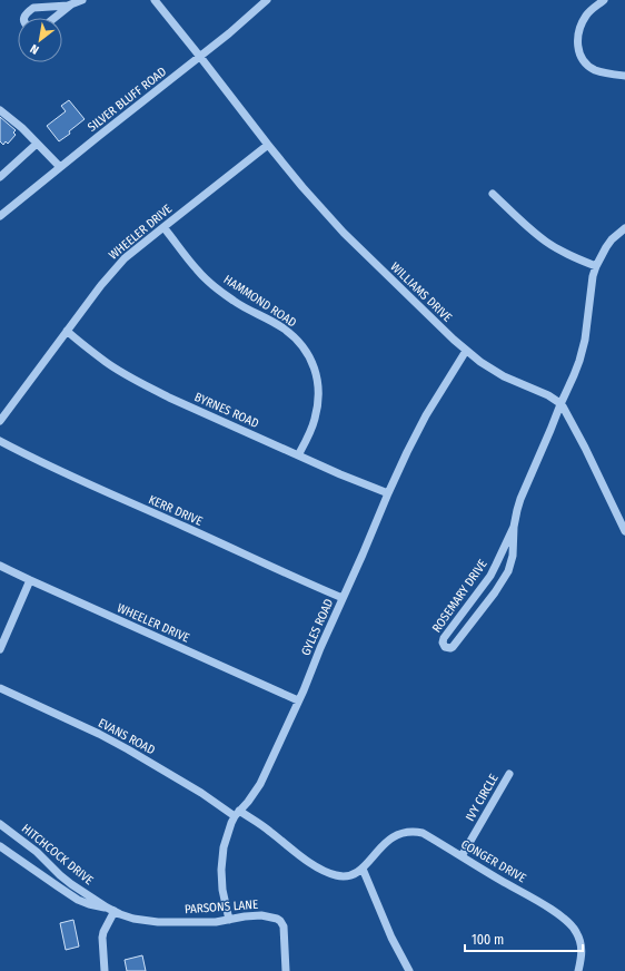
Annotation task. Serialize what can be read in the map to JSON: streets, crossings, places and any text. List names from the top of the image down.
{
  "streets": {
    "street": [
      "SILVER BLUFF ROAD",
      "WHEELER DRIVE",
      "WILLIAMS DRIVE",
      "HAMMOND ROAD",
      "BYRNES ROAD",
      "KERR DRIVE",
      "ROSEMARY DRIVE",
      "GYLES ROAD",
      "EVANS ROAD",
      "IVY CIRCLE",
      "HITCHCOCK DRIVE",
      "CONGER DRIVE",
      "PARSONS LANE"
    ]
  },
  "crossings": [
    ["SILVER BLUFF ROAD", "WILLIAMS DRIVE"],
    ["WHEELER DRIVE", "WILLIAMS DRIVE"],
    ["WHEELER DRIVE", "HAMMOND ROAD"],
    ["WHEELER DRIVE", "BYRNES ROAD"],
    ["WHEELER DRIVE", "GYLES ROAD"],
    ["WILLIAMS DRIVE", "GYLES ROAD"],
    ["HAMMOND ROAD", "BYRNES ROAD"],
    ["BYRNES ROAD", "GYLES ROAD"],
    ["KERR DRIVE", "GYLES ROAD"],
    ["GYLES ROAD", "EVANS ROAD"],
    ["GYLES ROAD", "PARSONS LANE"],
    ["EVANS ROAD", "CONGER DRIVE"],
    ["IVY CIRCLE", "CONGER DRIVE"],
    ["HITCHCOCK DRIVE", "PARSONS LANE"]
  ],
  "scale_bar": "100 m",
  "north": "bottom left"
}
